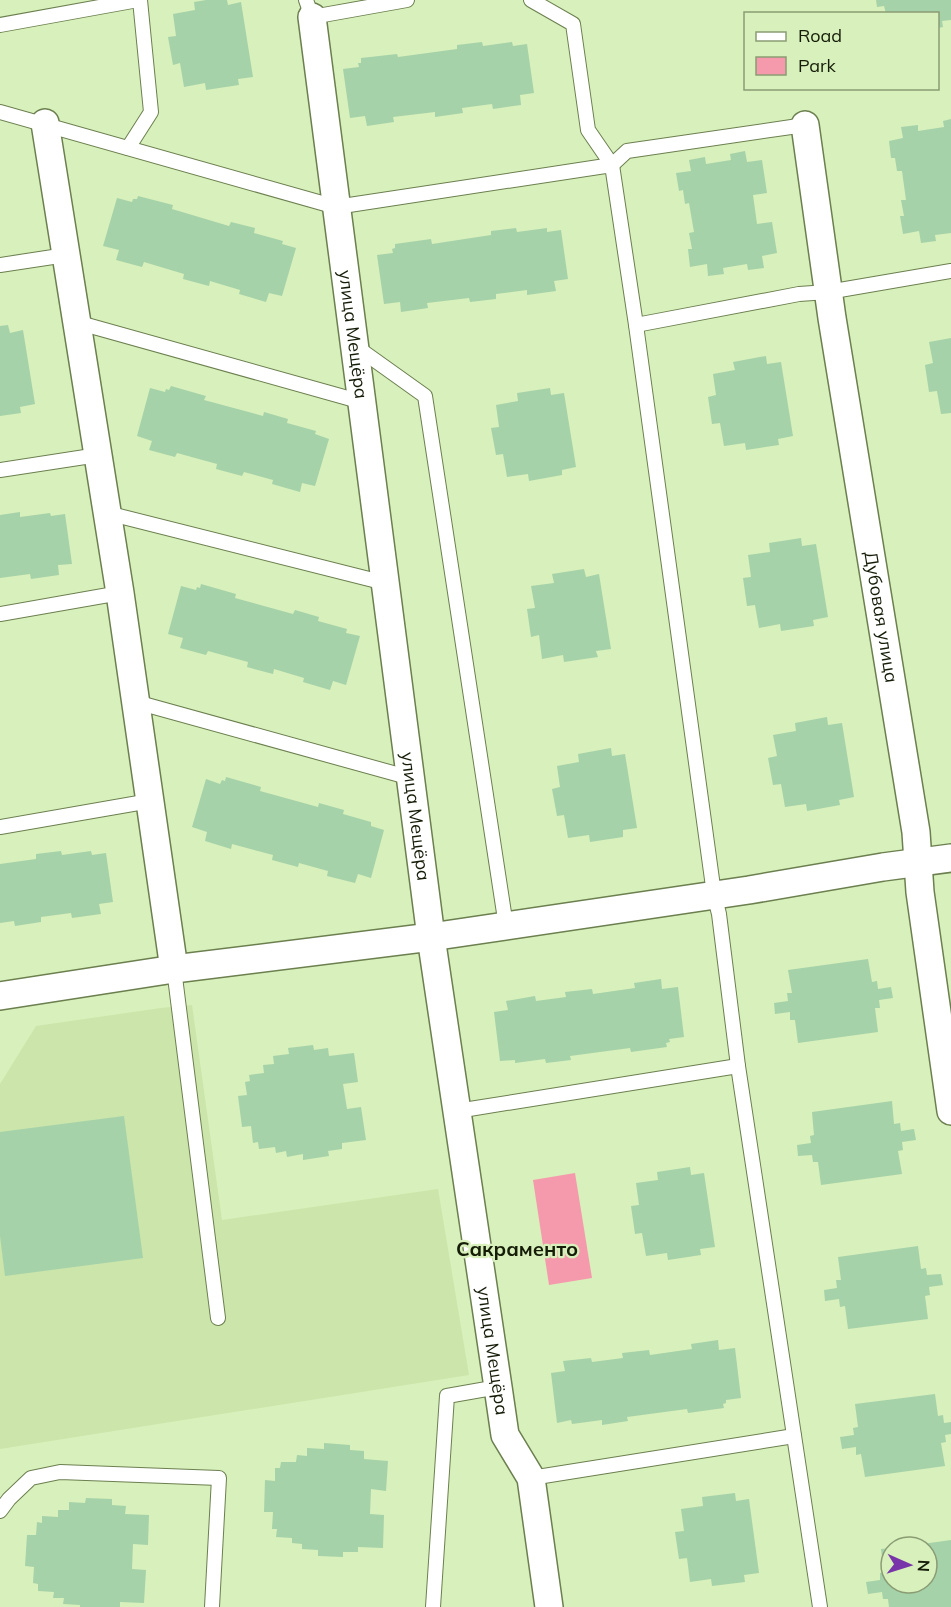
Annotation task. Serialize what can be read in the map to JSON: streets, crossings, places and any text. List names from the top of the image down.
{
  "streets": {
    "street": ["улица Мещёра", "Дубовая улица"]
  },
  "districts": ["Сакраменто"],
  "legend": ["Road", "Park"],
  "north": "right"
}
